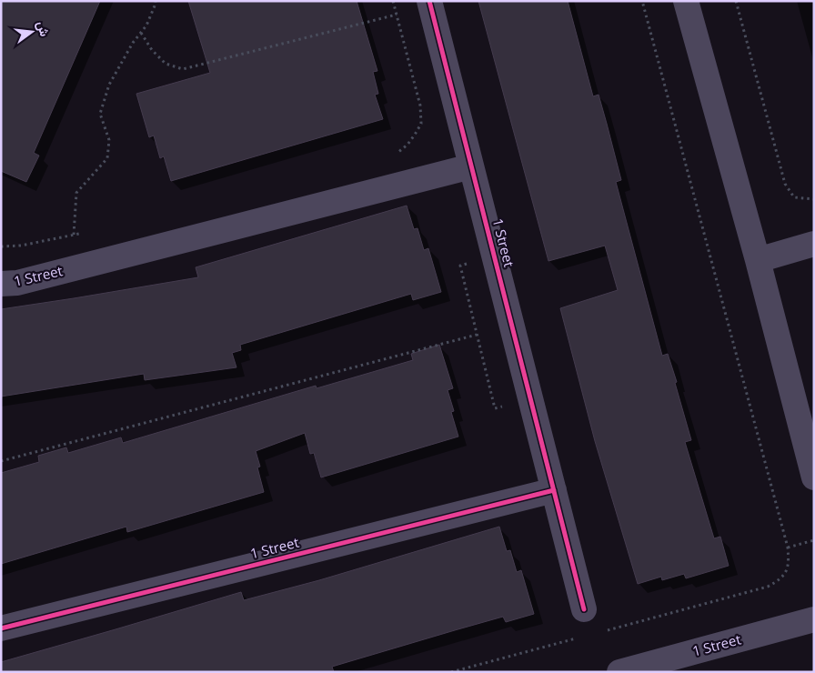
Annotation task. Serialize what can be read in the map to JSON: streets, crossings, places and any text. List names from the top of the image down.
{
  "streets": {
    "street": ["1 Street"]
  },
  "north": "right"
}
